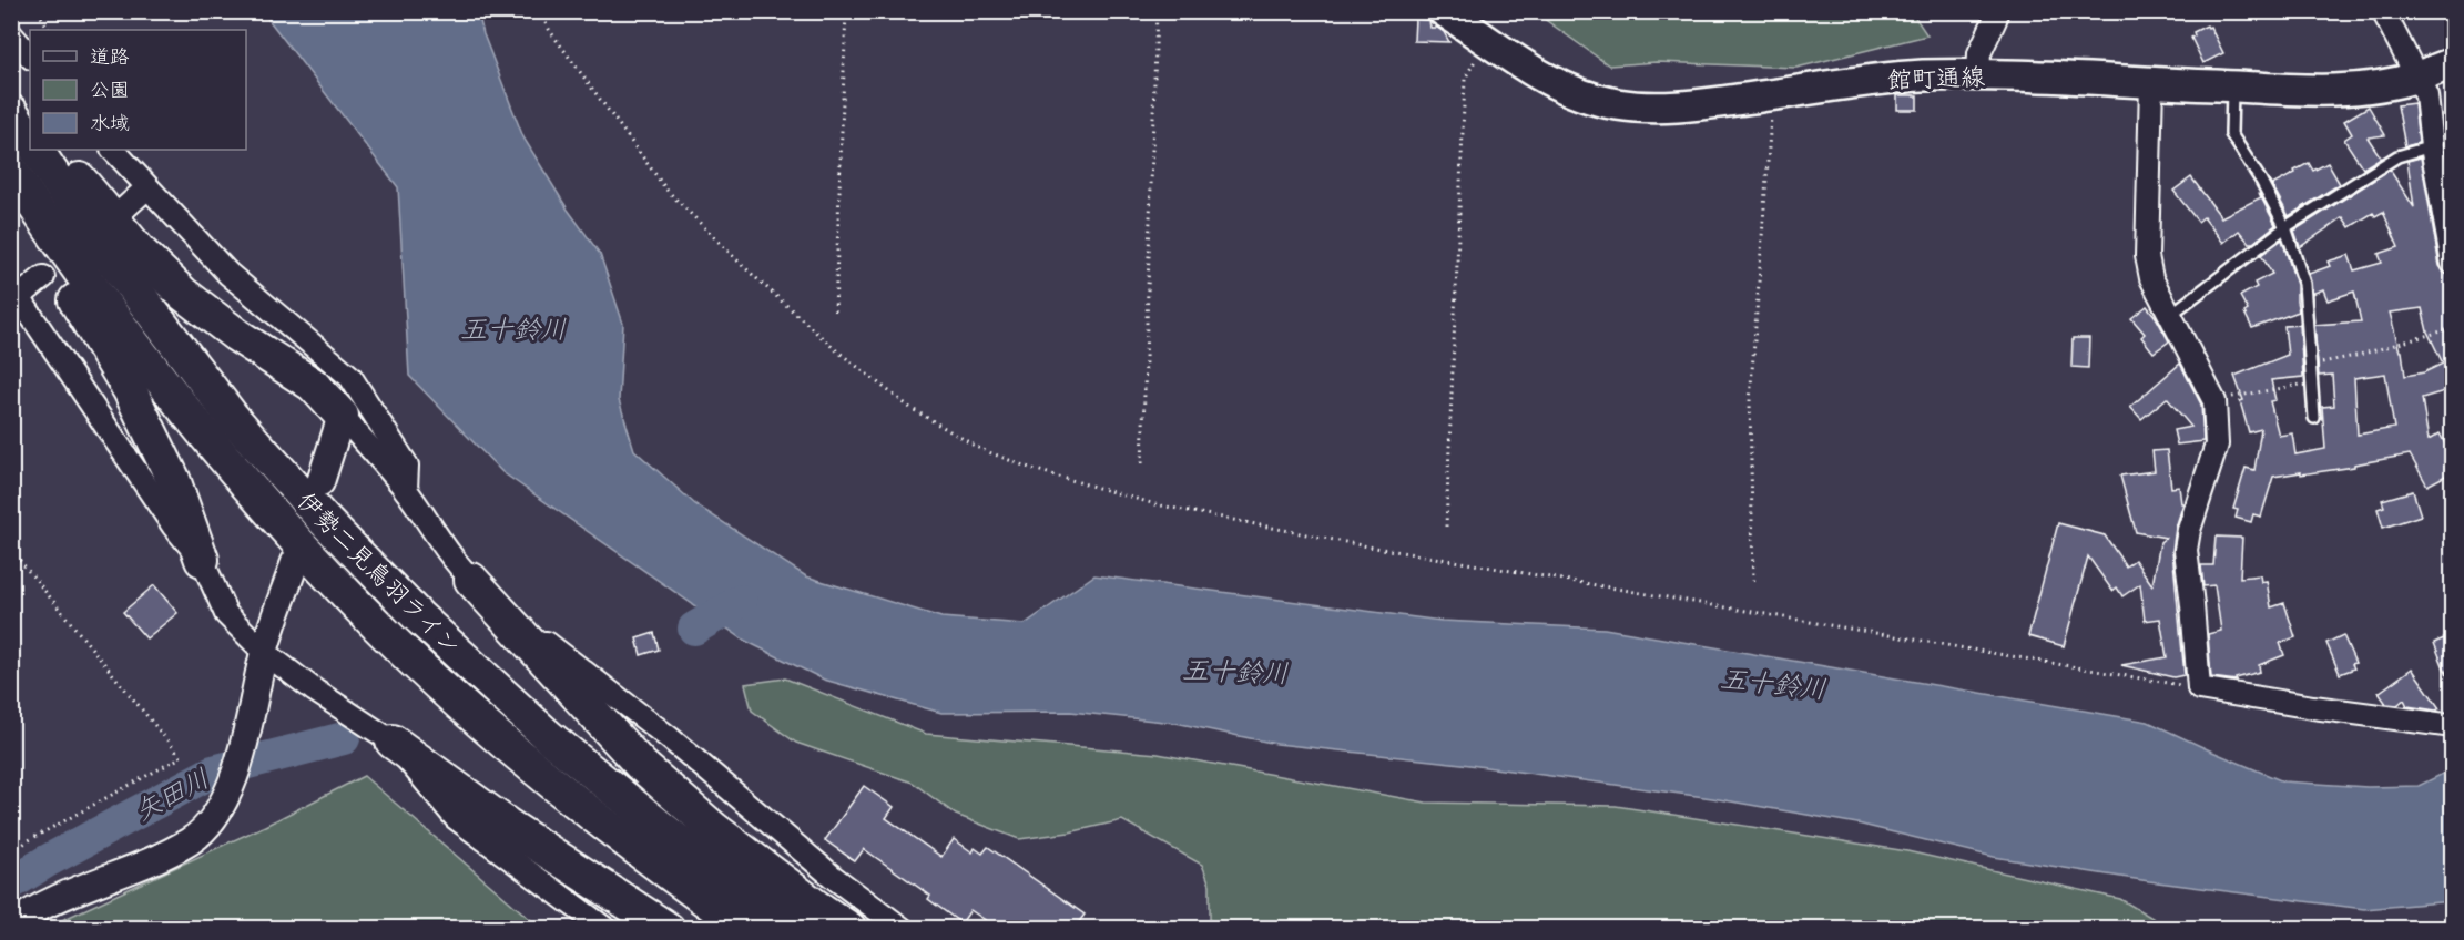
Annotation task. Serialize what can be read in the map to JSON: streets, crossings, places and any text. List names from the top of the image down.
{
  "streets": {
    "main road": ["館町通線", "伊勢二見鳥羽ライン"]
  },
  "water": ["五十鈴川", "矢田川"],
  "legend": ["道路", "公園", "水域"]
}
